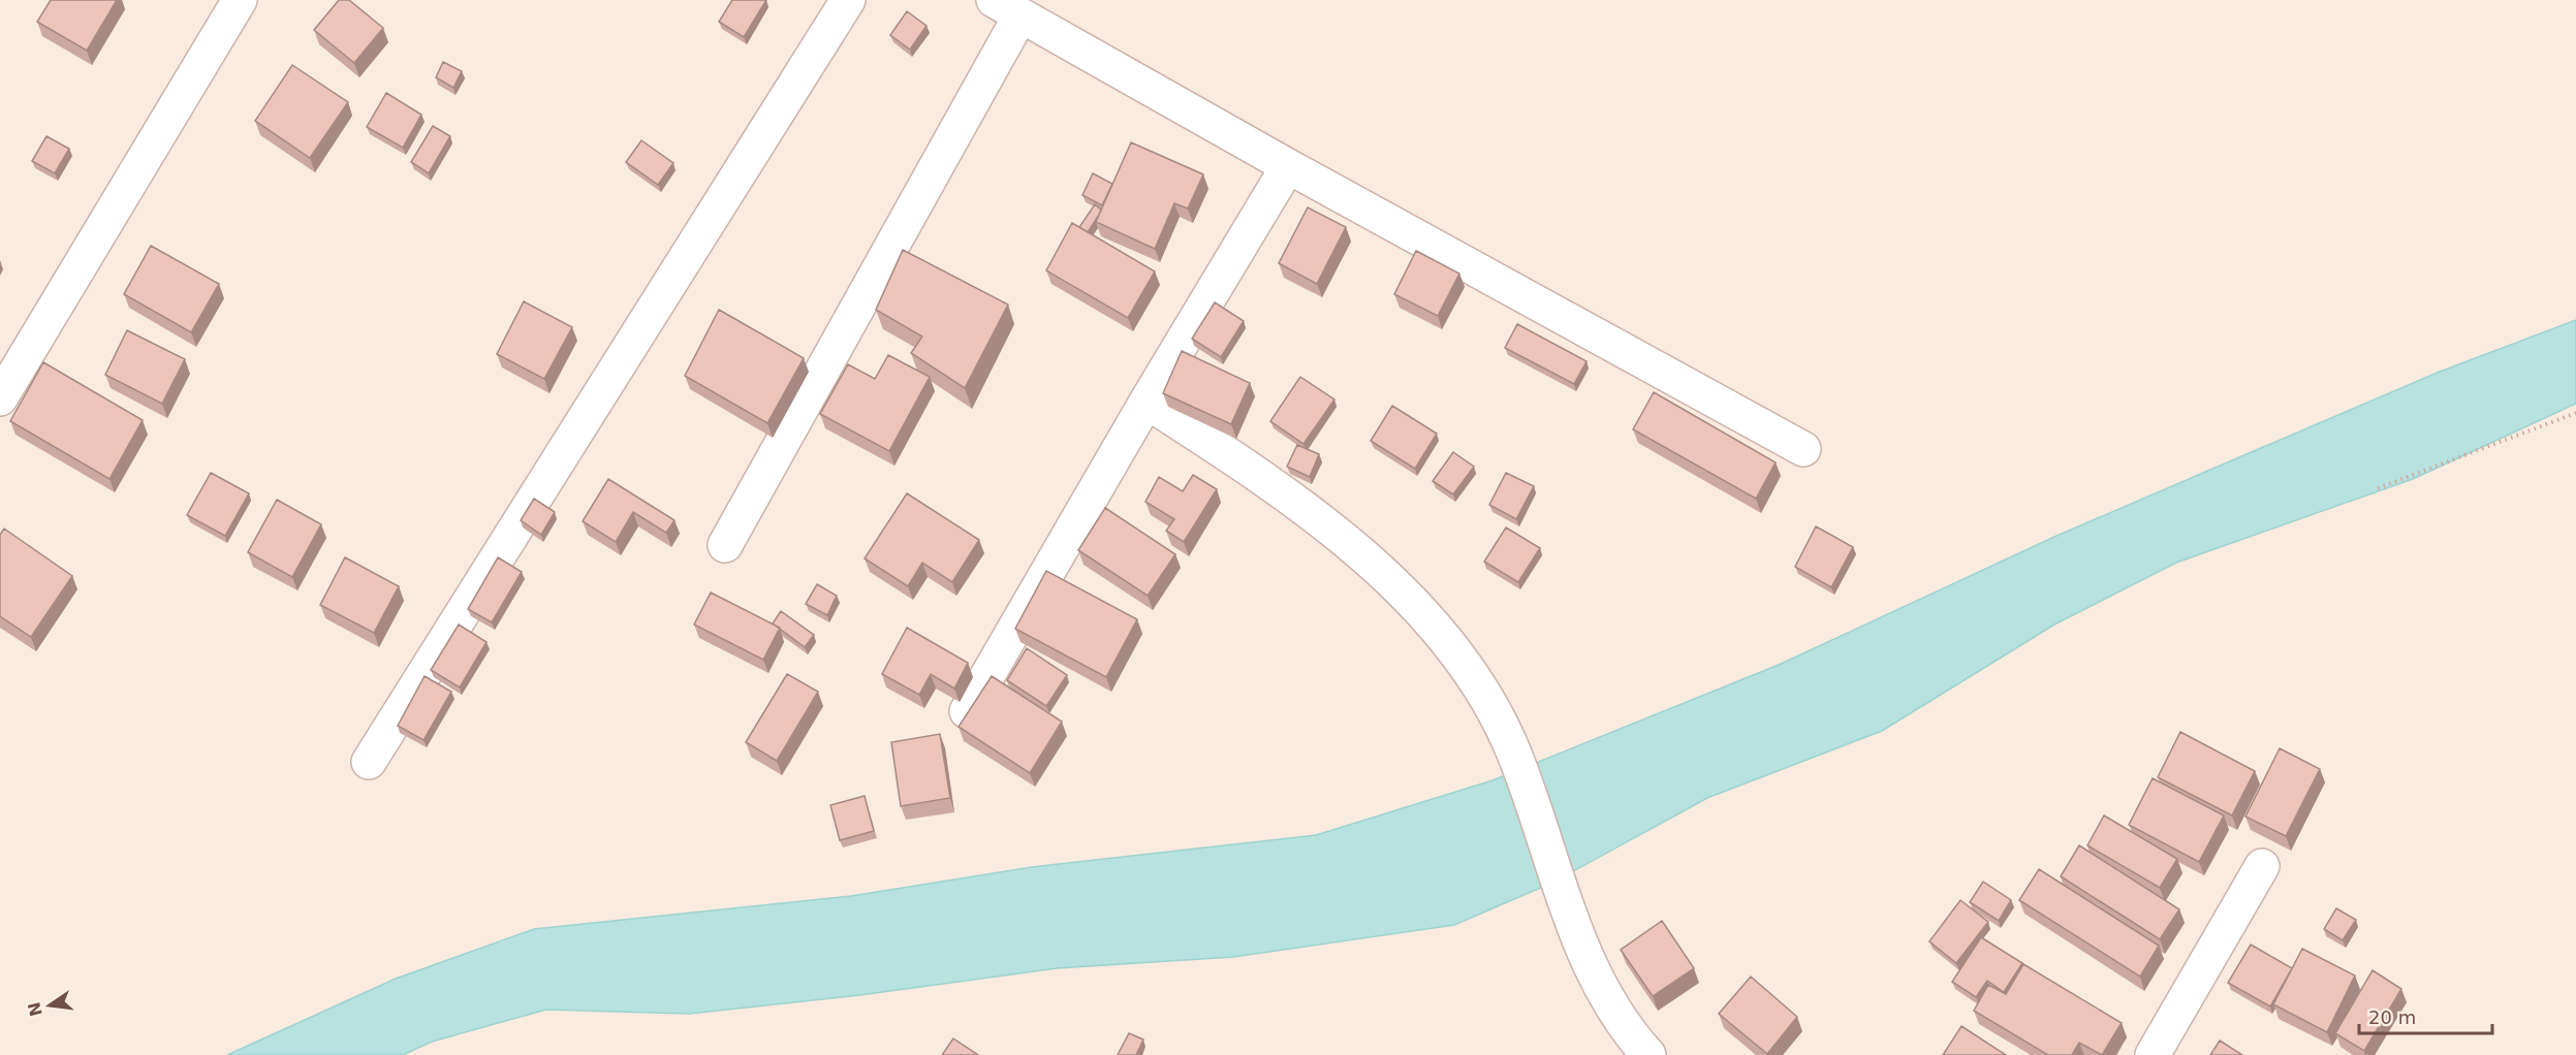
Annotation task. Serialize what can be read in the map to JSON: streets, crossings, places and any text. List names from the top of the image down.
{
  "scale_bar": "20 m",
  "north": "left"
}
